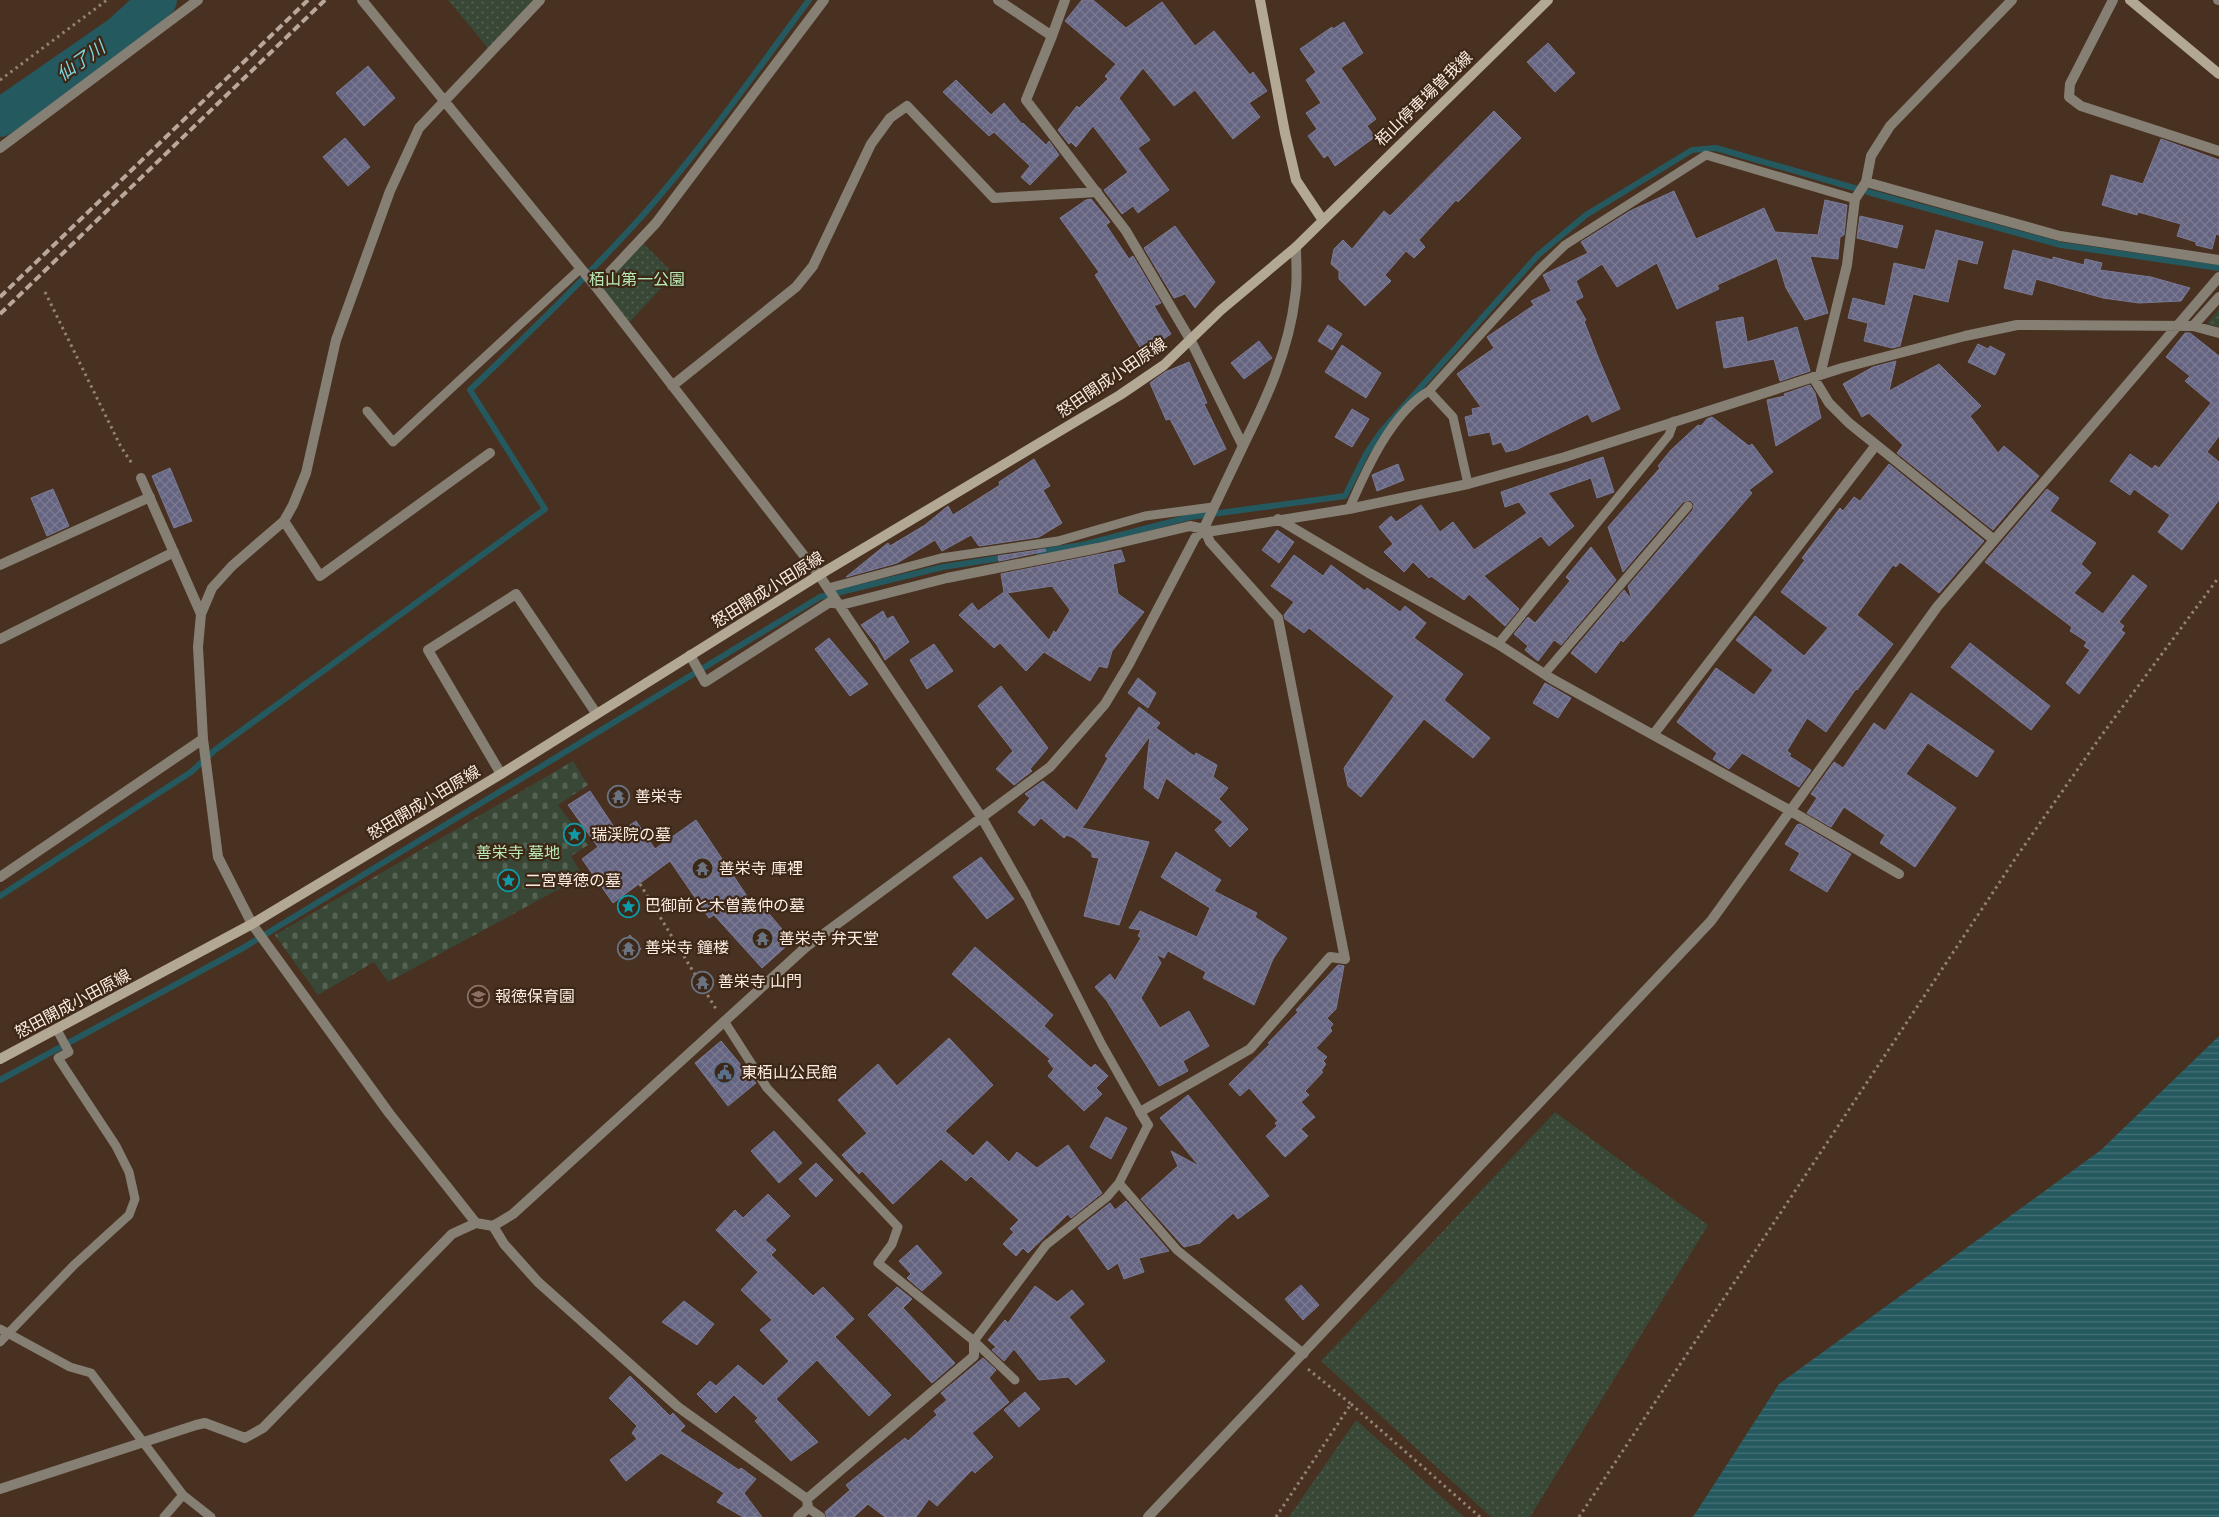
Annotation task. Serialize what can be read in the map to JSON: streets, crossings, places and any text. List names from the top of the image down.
{
  "streets": {
    "main road": ["栢山停車場曽我線", "怒田開成小田原線"]
  },
  "crossings": [
    ["栢山停車場曽我線", "怒田開成小田原線"]
  ],
  "water": ["仙了川"],
  "parks": ["栢山第一公園", "善栄寺 墓地"],
  "places": {
    "temple": [
      "善栄寺",
      "善栄寺 庫裡",
      "善栄寺 弁天堂",
      "善栄寺 鐘楼",
      "善栄寺 山門"
    ],
    "place": ["瑞渓院の墓", "二宮尊徳の墓", "巴御前と木曽義仲の墓"],
    "school or university": ["報徳保育園"],
    "public building": ["東栢山公民館"]
  }
}
